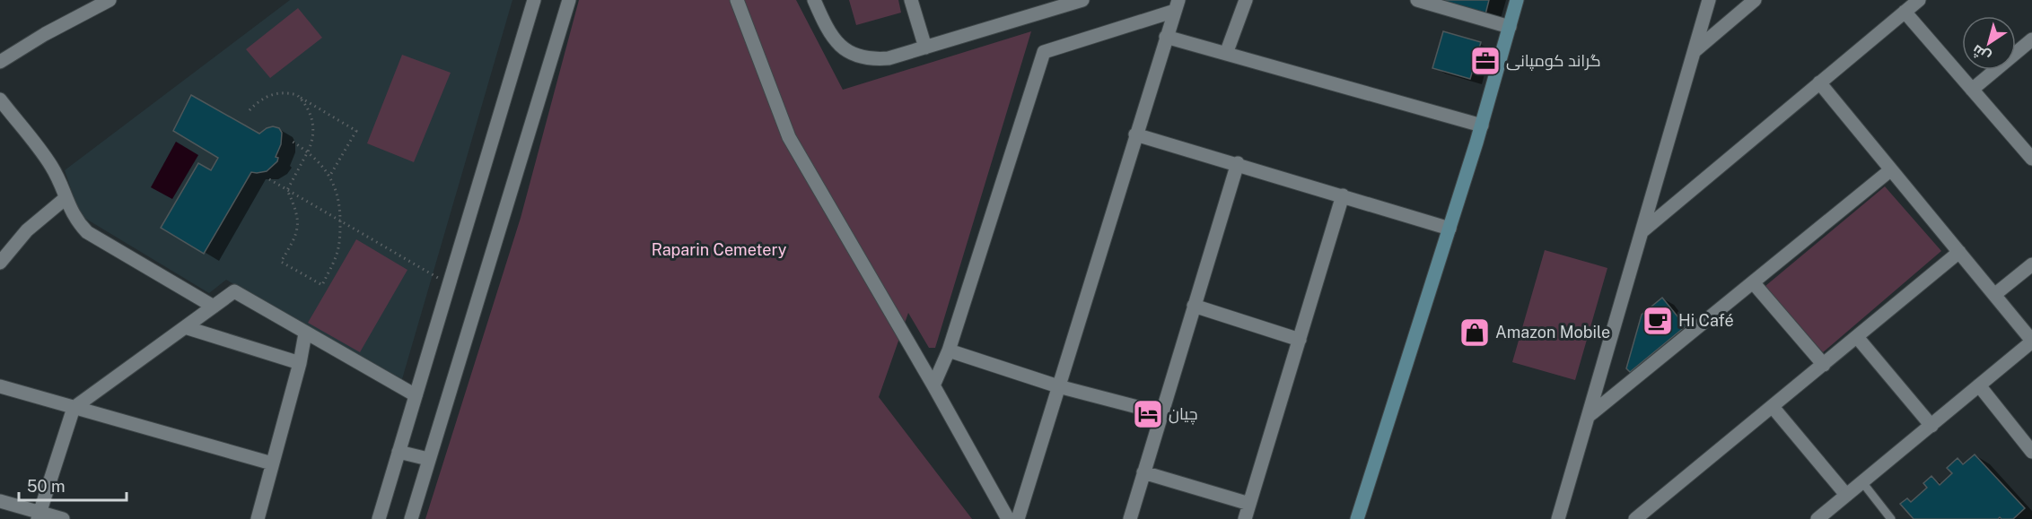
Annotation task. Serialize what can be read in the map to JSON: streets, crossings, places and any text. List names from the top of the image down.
{
  "parks": ["Raparin Cemetery"],
  "places": {
    "office": ["گراند كومپانى"],
    "cafe": ["Hi Café"],
    "shop": ["Amazon Mobile"],
    "hotel": ["چيان"]
  },
  "scale_bar": "50 m",
  "north": "bottom left"
}
